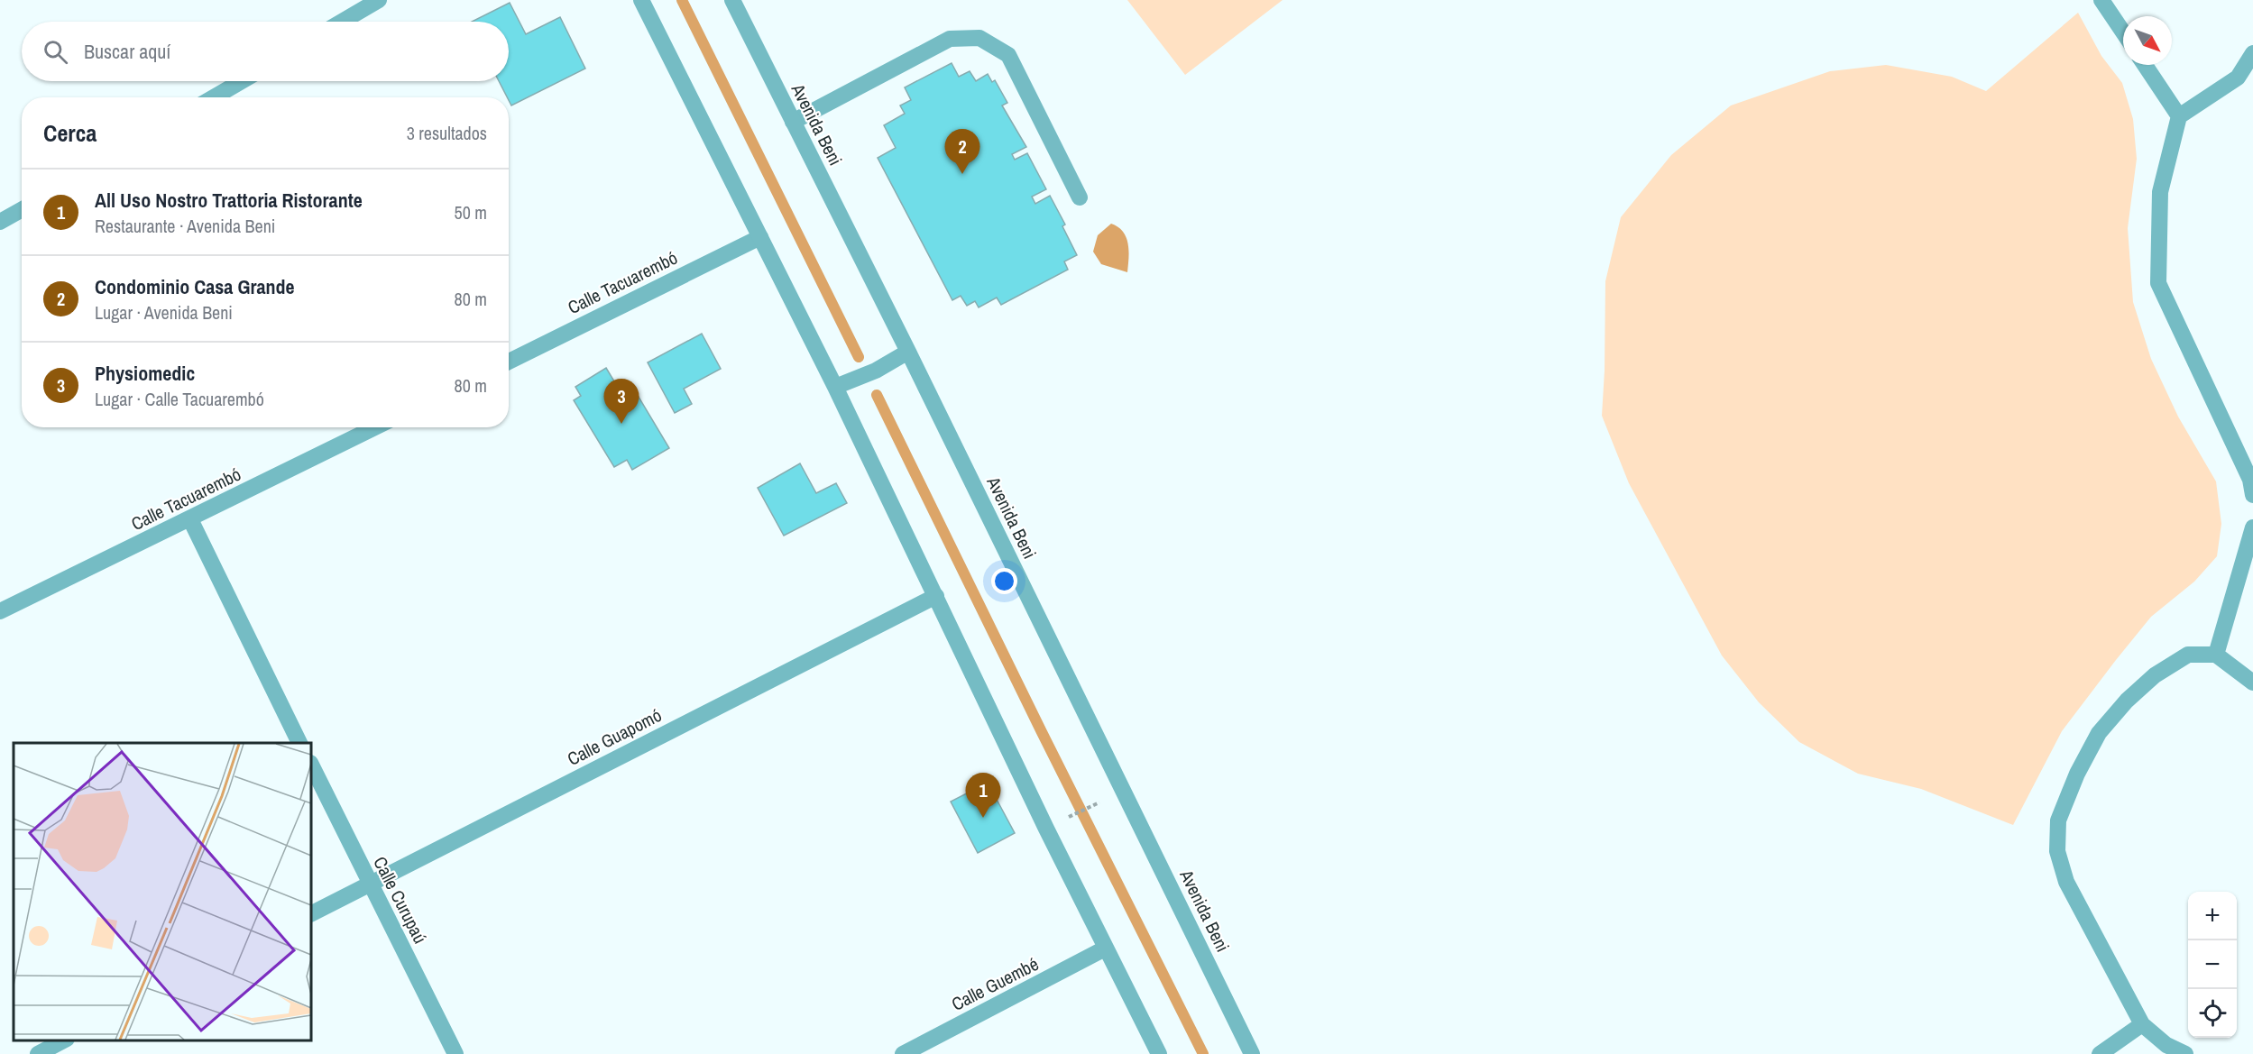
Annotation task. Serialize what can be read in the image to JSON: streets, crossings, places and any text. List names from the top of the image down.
{
  "streets": {
    "street": [
      "Avenida Beni",
      "Calle Tacuarembó",
      "Calle Guapomó",
      "Calle Curupaú",
      "Calle Guembé"
    ]
  },
  "crossings": [
    ["Calle Guapomó", "Calle Curupaú"]
  ],
  "north": "bottom right",
  "page": {
    "search": "Buscar aquí",
    "heading": ["Cerca", "3 resultados"],
    "pins": ["2", "3", "1"],
    "list": [
      {
        "mark": "1",
        "name": "All Uso Nostro Trattoria Ristorante",
        "note": "Restaurante · Avenida Beni",
        "value": "50 m"
      },
      {
        "mark": "2",
        "name": "Condominio Casa Grande",
        "note": "Lugar · Avenida Beni",
        "value": "80 m"
      },
      {
        "mark": "3",
        "name": "Physiomedic",
        "note": "Lugar · Calle Tacuarembó",
        "value": "80 m"
      }
    ],
    "map_buttons": ["+", "−"]
  }
}
